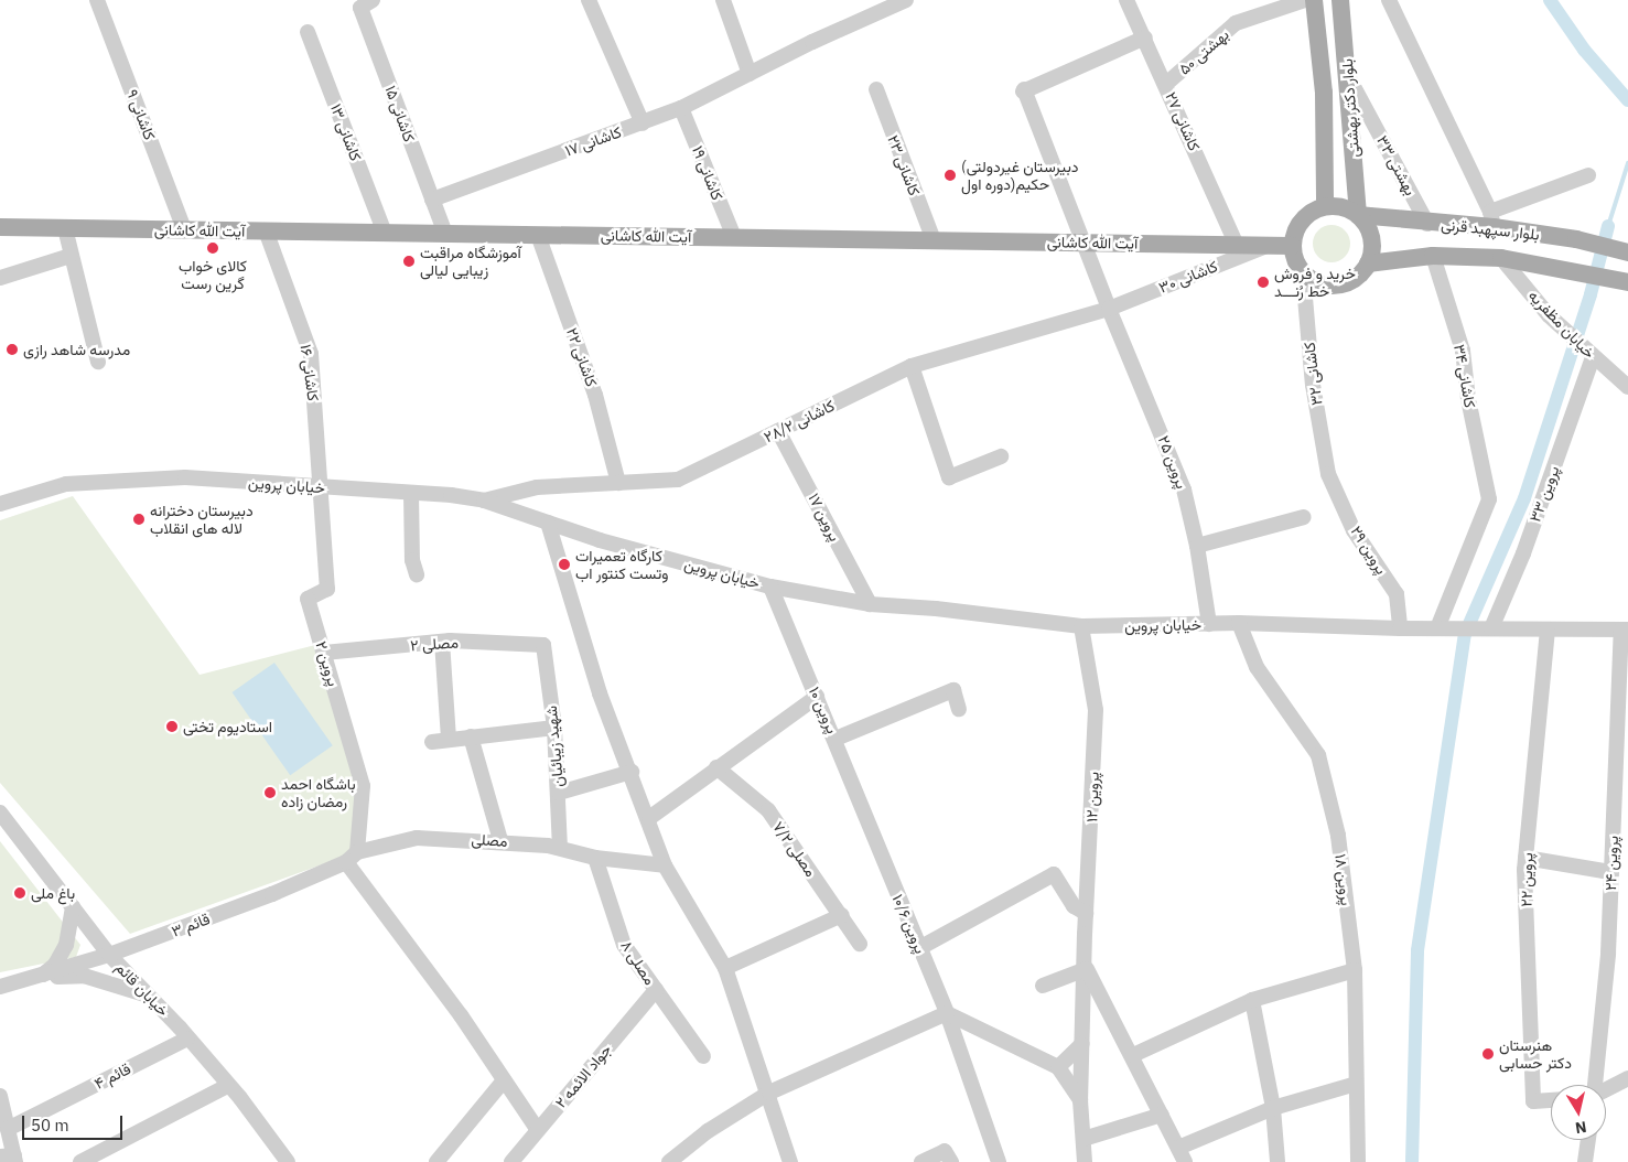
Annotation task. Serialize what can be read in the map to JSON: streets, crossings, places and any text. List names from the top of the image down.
{
  "streets": {
    "main road": ["بلوار دکتر بهشتی", "بلوار سپهبد قرنی", "آیت الله کاشانی"],
    "street": [
      "بهشتی ۵۰",
      "کاشانی ۱۵",
      "کاشانی ۹",
      "کاشانی ۲۷",
      "کاشانی ۱۳",
      "کاشانی ۱۷",
      "کاشانی ۲۳",
      "بهشتی ۳۳",
      "کاشانی ۱۹",
      "کاشانی ۳۰",
      "خیابان مظفریه",
      "کاشانی ۲۲",
      "کاشانی ۱۶",
      "کاشانی ۳۲",
      "کاشانی ۳۴",
      "کاشانی ۲۸/۲",
      "پروین ۲۵",
      "خیابان پروین",
      "پروین ۳۳",
      "پروین ۱۷",
      "پروین ۲۹",
      "مصلی ۲",
      "پروین ۲",
      "پروین ۱۰",
      "شهید زیبائیان",
      "پروین ۱۲",
      "مصلی",
      "مصلی ۷/۲",
      "پروین ۲۴",
      "پروین ۱۸",
      "پروین ۲۲",
      "پروین ۱۰/۶",
      "قائم ۳",
      "مصلی ۸",
      "خیابان قائم",
      "قائم ۴",
      "جواد الائمه ۲"
    ]
  },
  "crossings": [
    ["بهشتی ۵۰", "کاشانی ۲۷"],
    ["بلوار دکتر بهشتی", "بهشتی ۳۳"],
    ["بلوار دکتر بهشتی", "بلوار سپهبد قرنی"],
    ["بلوار دکتر بهشتی", "آیت الله کاشانی"],
    ["بلوار دکتر بهشتی", "کاشانی ۳۲"],
    ["کاشانی ۱۵", "کاشانی ۱۷"],
    ["کاشانی ۱۵", "آیت الله کاشانی"],
    ["کاشانی ۹", "آیت الله کاشانی"],
    ["کاشانی ۲۷", "آیت الله کاشانی"],
    ["کاشانی ۲۷", "پروین ۲۵"],
    ["کاشانی ۱۳", "آیت الله کاشانی"],
    ["کاشانی ۱۷", "کاشانی ۱۹"],
    ["کاشانی ۲۳", "آیت الله کاشانی"],
    ["بهشتی ۳۳", "بلوار سپهبد قرنی"],
    ["کاشانی ۱۹", "آیت الله کاشانی"],
    ["بلوار سپهبد قرنی", "آیت الله کاشانی"],
    ["بلوار سپهبد قرنی", "خیابان مظفریه"],
    ["بلوار سپهبد قرنی", "کاشانی ۳۲"],
    ["بلوار سپهبد قرنی", "کاشانی ۳۴"],
    ["آیت الله کاشانی", "کاشانی ۳۰"],
    ["آیت الله کاشانی", "کاشانی ۲۲"],
    ["آیت الله کاشانی", "کاشانی ۱۶"],
    ["آیت الله کاشانی", "کاشانی ۳۲"],
    ["آیت الله کاشانی", "پروین ۲۵"],
    ["کاشانی ۳۰", "کاشانی ۲۸/۲"],
    ["کاشانی ۳۰", "پروین ۲۵"],
    ["خیابان مظفریه", "پروین ۳۳"],
    ["کاشانی ۲۲", "کاشانی ۲۸/۲"],
    ["کاشانی ۱۶", "خیابان پروین"],
    ["کاشانی ۱۶", "پروین ۲"],
    ["کاشانی ۳۲", "پروین ۲۹"],
    ["کاشانی ۳۴", "خیابان پروین"],
    ["کاشانی ۲۸/۲", "پروین ۲۵"],
    ["کاشانی ۲۸/۲", "خیابان پروین"],
    ["کاشانی ۲۸/۲", "پروین ۱۷"],
    ["پروین ۲۵", "خیابان پروین"],
    ["خیابان پروین", "پروین ۳۳"],
    ["خیابان پروین", "پروین ۱۷"],
    ["خیابان پروین", "پروین ۲۹"],
    ["خیابان پروین", "پروین ۲"],
    ["خیابان پروین", "پروین ۱۰"],
    ["خیابان پروین", "پروین ۱۲"],
    ["خیابان پروین", "پروین ۱۸"],
    ["مصلی ۲", "پروین ۲"],
    ["مصلی ۲", "شهید زیبائیان"],
    ["پروین ۲", "مصلی"],
    ["پروین ۱۰", "پروین ۱۰/۶"],
    ["شهید زیبائیان", "مصلی"],
    ["مصلی", "قائم ۳"],
    ["مصلی", "مصلی ۸"],
    ["قائم ۳", "خیابان قائم"],
    ["مصلی ۸", "جواد الائمه ۲"],
    ["خیابان قائم", "قائم ۴"]
  ],
  "places": [
    "(دبیرستان غيردولتی حکیم(دوره اول",
    "کالای خواب گرین رست",
    "آموزشگاه مراقبت زیبایی لیالی",
    "خرید و فروش خط رُنـــد",
    "مدرسه شاهد رازی",
    "دبیرستان دخترانه لاله های انقلاب",
    "کارگاه تعمیرات وتست کنتور اب",
    "استادیوم تختی",
    "باشگاه احمد رمضان زاده",
    "باغ ملی",
    "هنرستان دکتر حسابی"
  ],
  "scale_bar": "50 m",
  "north": "bottom"
}
